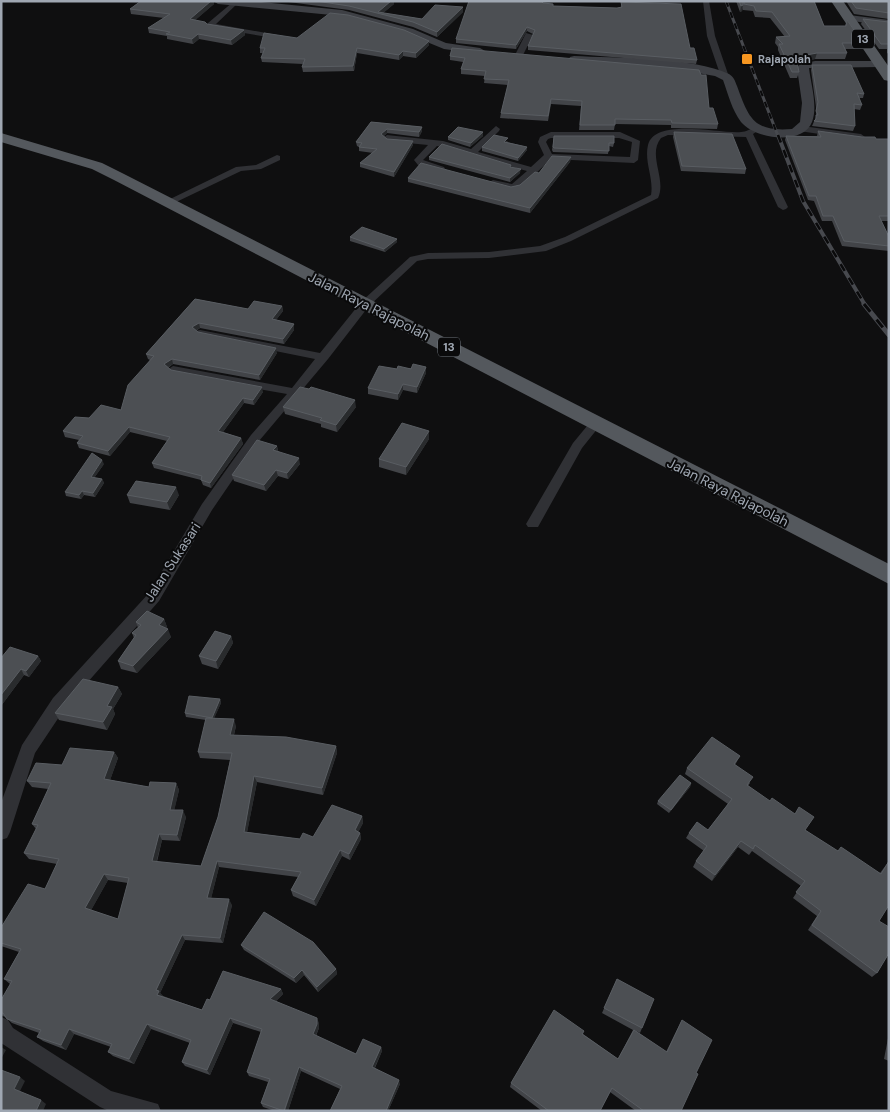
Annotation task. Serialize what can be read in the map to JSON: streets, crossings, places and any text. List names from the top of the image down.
{
  "streets": {
    "highway": ["13", "Jalan Raya Rajapolah"],
    "street": ["Jalan Sukasari"]
  },
  "crossings": [
    ["Jalan Raya Rajapolah", "Jalan Sukasari"]
  ],
  "places": {
    "transit": ["Rajapolah"]
  }
}
